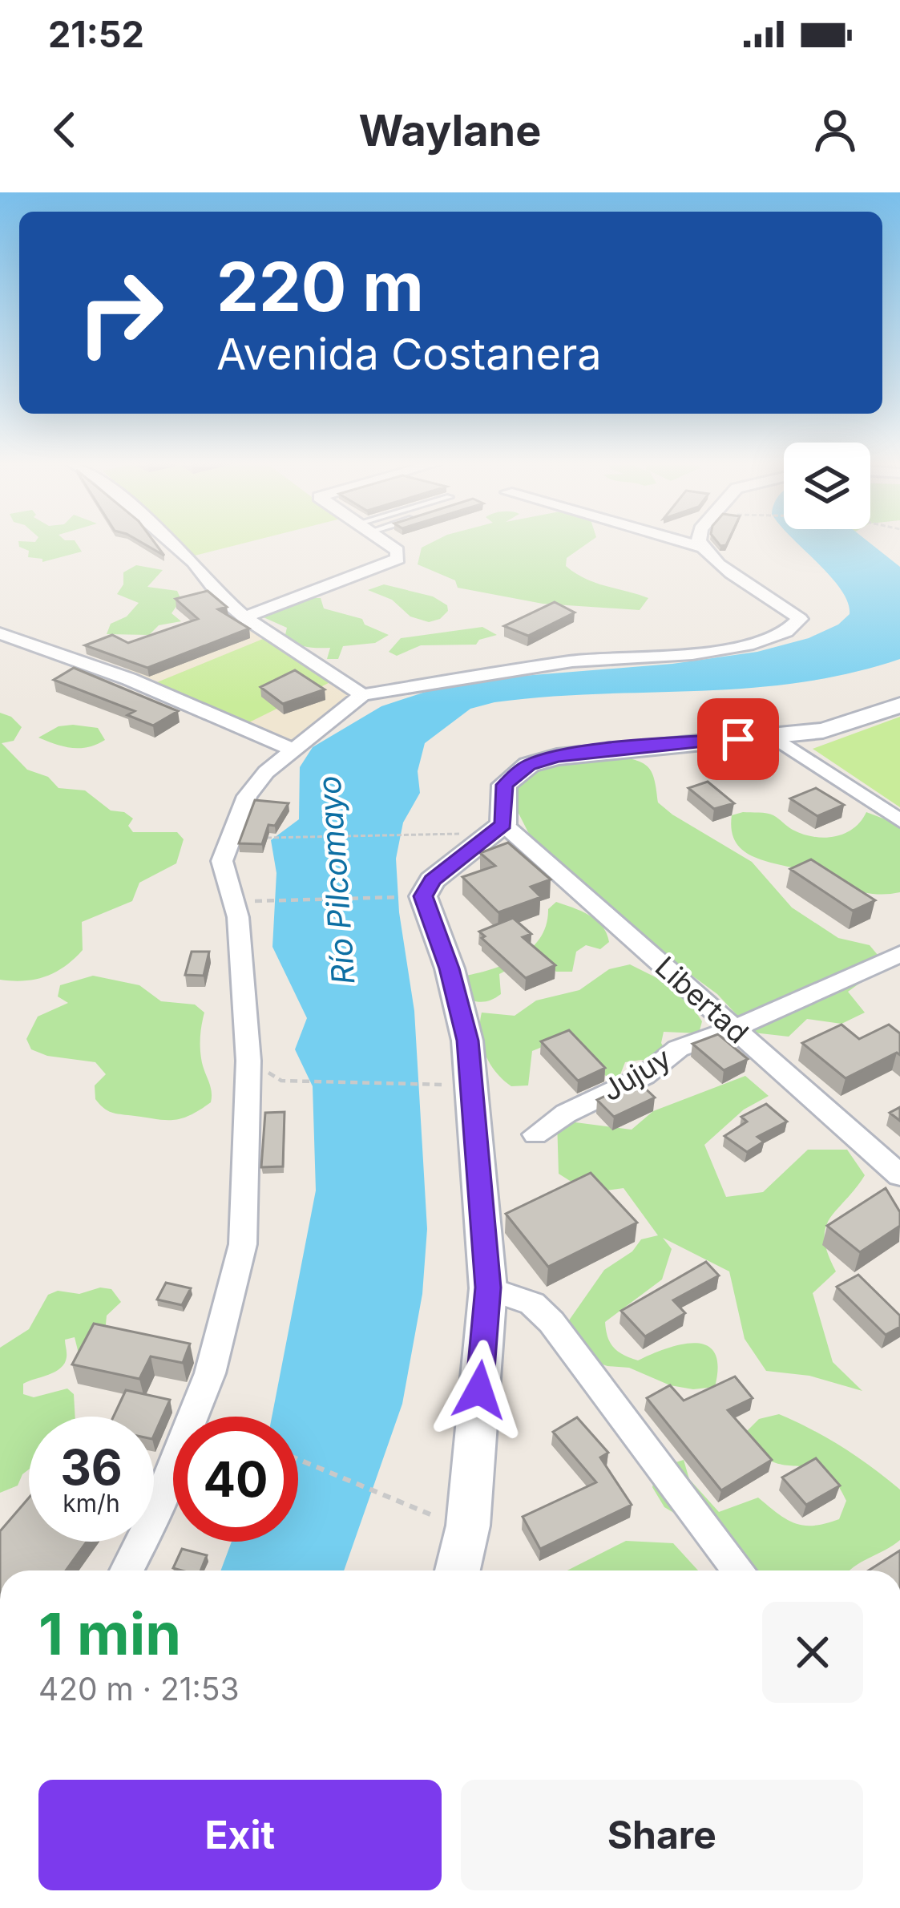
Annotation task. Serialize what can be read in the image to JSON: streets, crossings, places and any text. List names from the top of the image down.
{
  "streets": {
    "street": ["Libertad", "Jujuy"]
  },
  "crossings": [
    ["Libertad", "Jujuy"]
  ],
  "water": ["Río Pilcomayo"],
  "page": {
    "status": "21:52",
    "header": "Waylane",
    "turn": ["220 m", "Avenida Costanera"],
    "speed": "36 km/h",
    "limit": "40",
    "heading": ["1 min", "420 m · 21:53"],
    "buttons": ["Exit", "Share"]
  }
}
